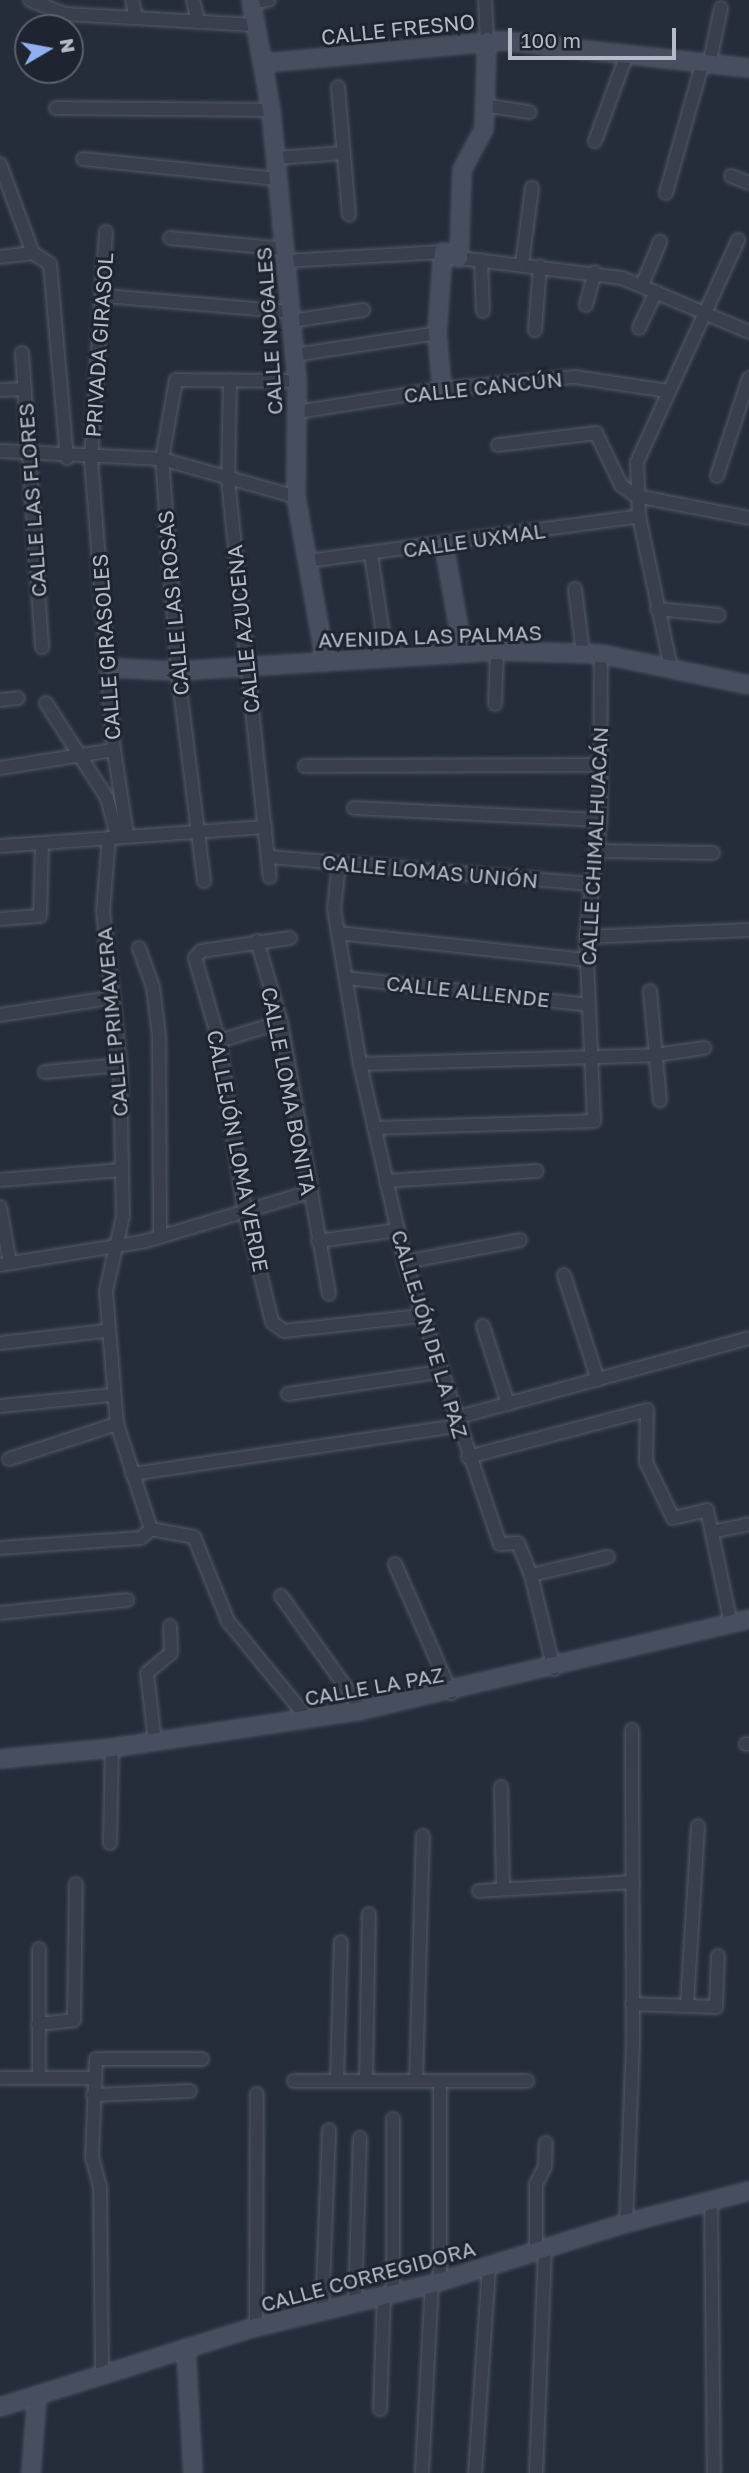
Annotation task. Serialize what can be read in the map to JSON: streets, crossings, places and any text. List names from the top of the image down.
{
  "streets": {
    "main road": [
      "CALLE FRESNO",
      "CALLE NOGALES",
      "AVENIDA LAS PALMAS",
      "CALLE LA PAZ",
      "CALLE CORREGIDORA"
    ],
    "street": [
      "PRIVADA GIRASOL",
      "CALLE CANCÚN",
      "CALLE LAS FLORES",
      "CALLE UXMAL",
      "CALLE LAS ROSAS",
      "CALLE AZUCENA",
      "CALLE GIRASOLES",
      "CALLE CHIMALHUACÁN",
      "CALLE LOMAS UNIÓN",
      "CALLE ALLENDE",
      "CALLE PRIMAVERA",
      "CALLE LOMA BONITA",
      "CALLEJÓN LOMA VERDE",
      "CALLEJÓN DE LA PAZ"
    ]
  },
  "crossings": [
    ["CALLE FRESNO", "CALLE NOGALES"],
    ["CALLE NOGALES", "CALLE CANCÚN"],
    ["CALLE NOGALES", "CALLE UXMAL"],
    ["CALLE NOGALES", "AVENIDA LAS PALMAS"],
    ["PRIVADA GIRASOL", "CALLE GIRASOLES"],
    ["CALLE LAS ROSAS", "CALLE AZUCENA"],
    ["CALLE LAS ROSAS", "AVENIDA LAS PALMAS"],
    ["CALLE AZUCENA", "AVENIDA LAS PALMAS"],
    ["CALLE AZUCENA", "CALLE LOMAS UNIÓN"],
    ["AVENIDA LAS PALMAS", "CALLE GIRASOLES"],
    ["AVENIDA LAS PALMAS", "CALLE CHIMALHUACÁN"],
    ["CALLE GIRASOLES", "CALLE PRIMAVERA"],
    ["CALLE CHIMALHUACÁN", "CALLE LOMAS UNIÓN"],
    ["CALLE CHIMALHUACÁN", "CALLE ALLENDE"],
    ["CALLE CHIMALHUACÁN", "CALLEJÓN DE LA PAZ"],
    ["CALLE LOMAS UNIÓN", "CALLEJÓN DE LA PAZ"],
    ["CALLE ALLENDE", "CALLEJÓN DE LA PAZ"],
    ["CALLE LOMA BONITA", "CALLEJÓN LOMA VERDE"],
    ["CALLEJÓN LOMA VERDE", "CALLEJÓN DE LA PAZ"],
    ["CALLEJÓN DE LA PAZ", "CALLE LA PAZ"]
  ],
  "scale_bar": "100 m",
  "north": "right"
}
